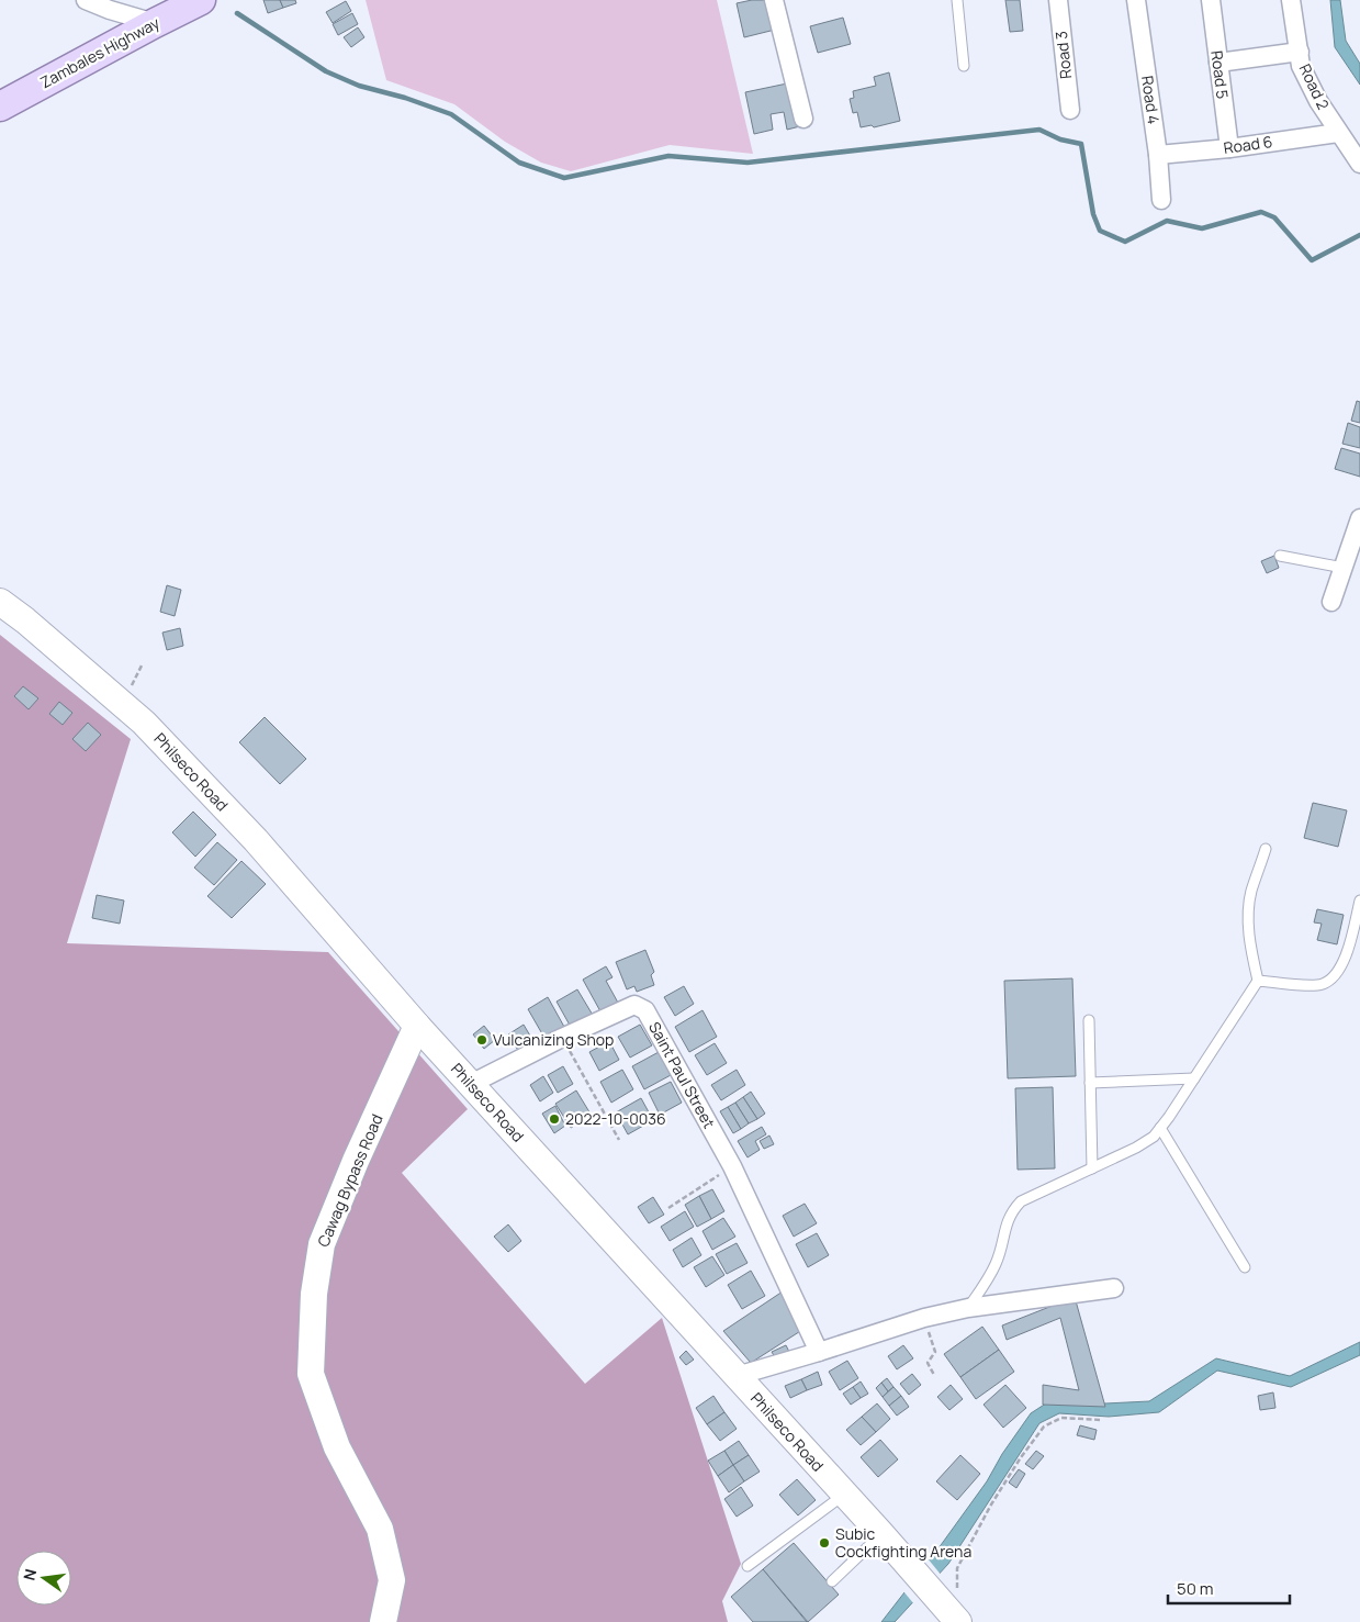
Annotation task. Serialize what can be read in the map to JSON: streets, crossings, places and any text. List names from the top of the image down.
{
  "streets": {
    "main road": ["Zambales Highway"],
    "street": [
      "Road 3",
      "Road 5",
      "Road 2",
      "Road 4",
      "Road 6",
      "Philseco Road",
      "Saint Paul Street",
      "Cawag Bypass Road"
    ]
  },
  "crossings": [
    ["Road 5", "Road 6"],
    ["Road 2", "Road 6"],
    ["Road 4", "Road 6"],
    ["Philseco Road", "Saint Paul Street"],
    ["Philseco Road", "Cawag Bypass Road"]
  ],
  "places": ["Vulcanizing Shop", "2022-10-0036", "Subic Cockfighting Arena"],
  "scale_bar": "50 m",
  "north": "left"
}
